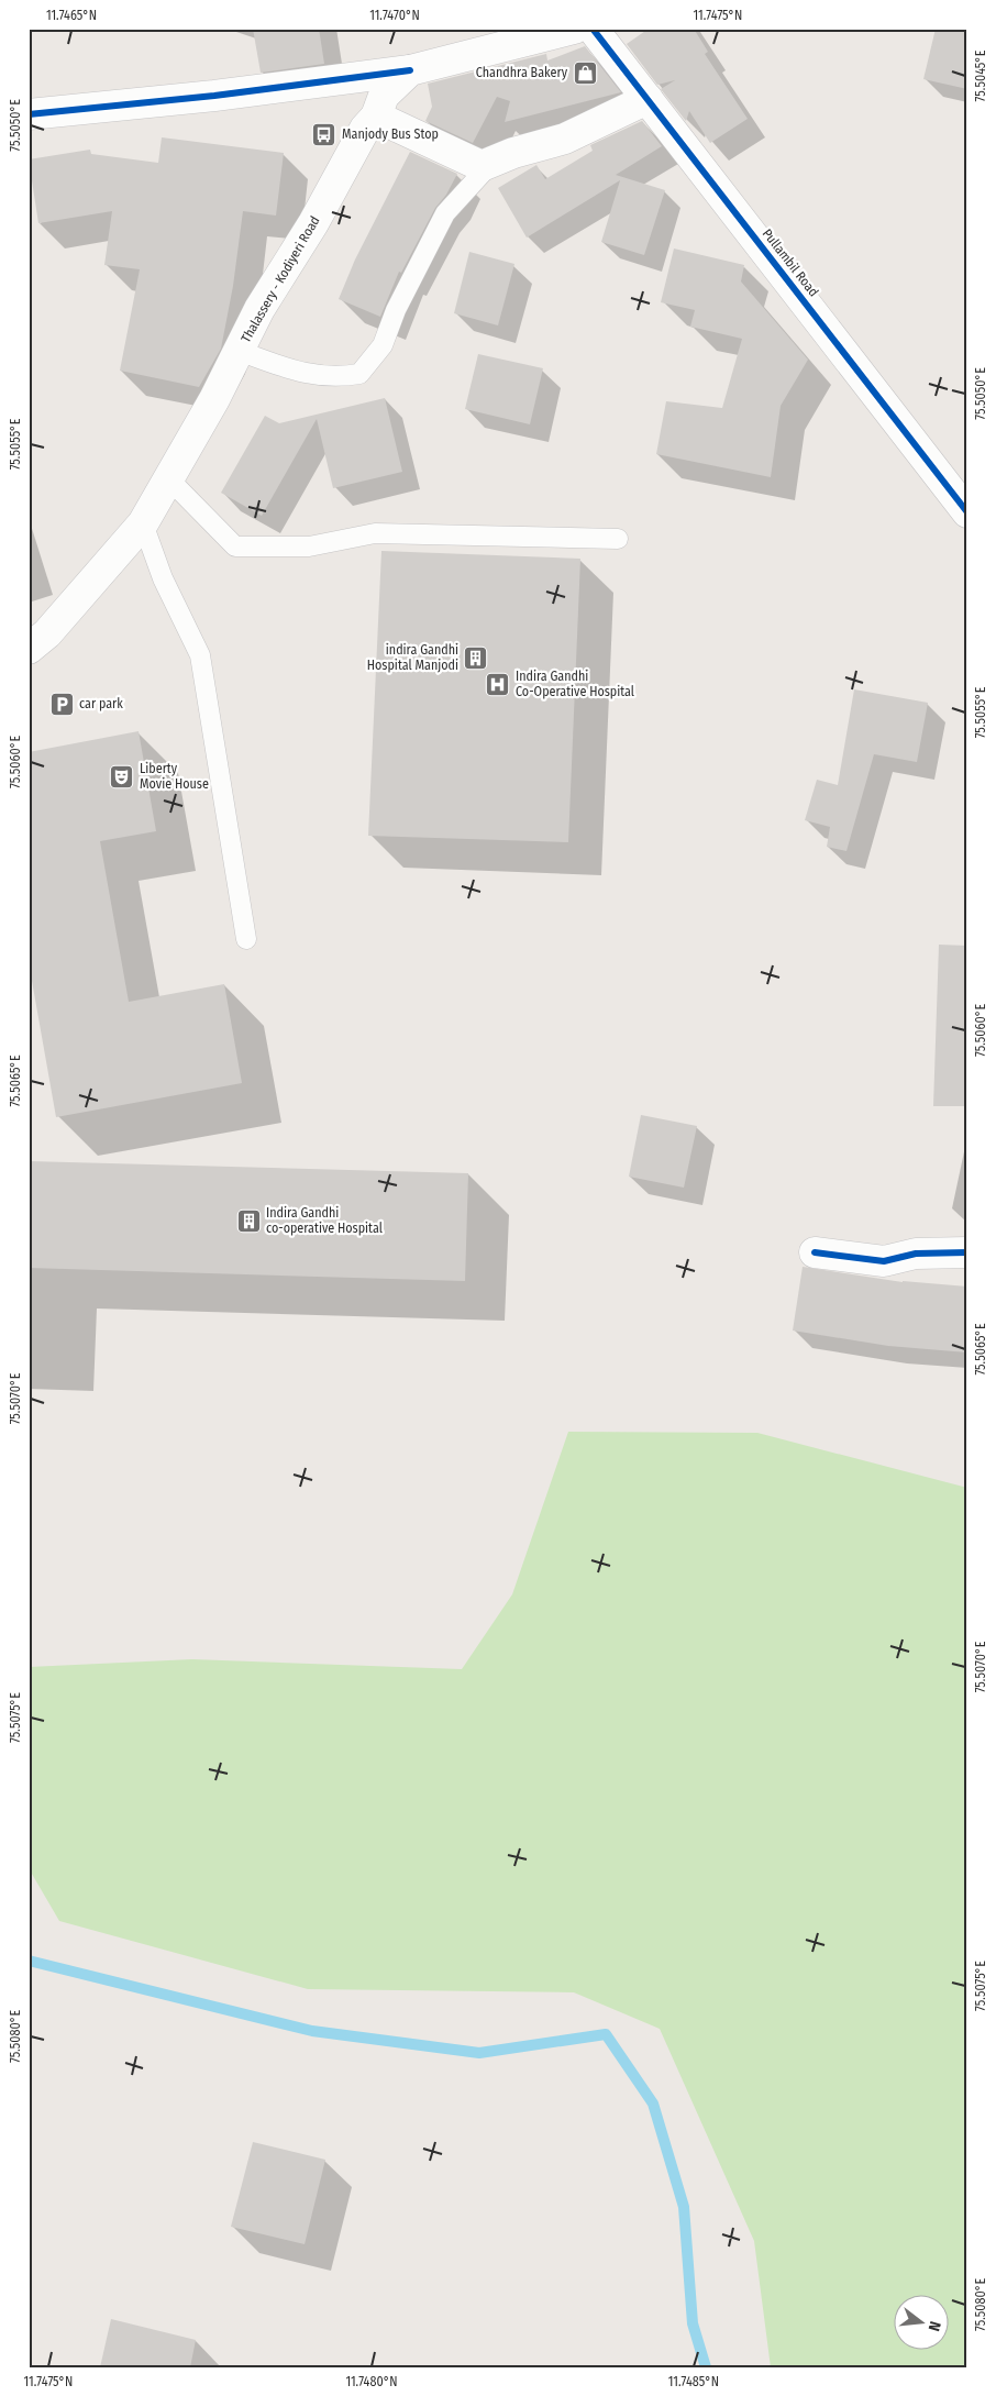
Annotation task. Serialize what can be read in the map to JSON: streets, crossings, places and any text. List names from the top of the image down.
{
  "streets": {
    "street": ["Pullambil Road", "Thalassery - Kodiyeri Road"]
  },
  "places": {
    "shop": ["Chandhra Bakery"],
    "bus stop": ["Manjody Bus Stop"],
    "building": ["indira Gandhi Hospital Manjodi", "Indira Gandhi co-operative Hospital"],
    "hospital": ["Indira Gandhi Co-Operative Hospital"],
    "parking": ["car park"],
    "theatre": ["Liberty Movie House"]
  },
  "north": "right",
  "coordinates": [
    "11.7465°N",
    "11.7470°N",
    "11.7475°N",
    "75.5045°E",
    "75.5050°E",
    "75.5055°E",
    "75.5060°E",
    "75.5065°E",
    "75.5070°E",
    "75.5075°E",
    "75.5080°E",
    "11.7480°N",
    "11.7485°N"
  ]
}
